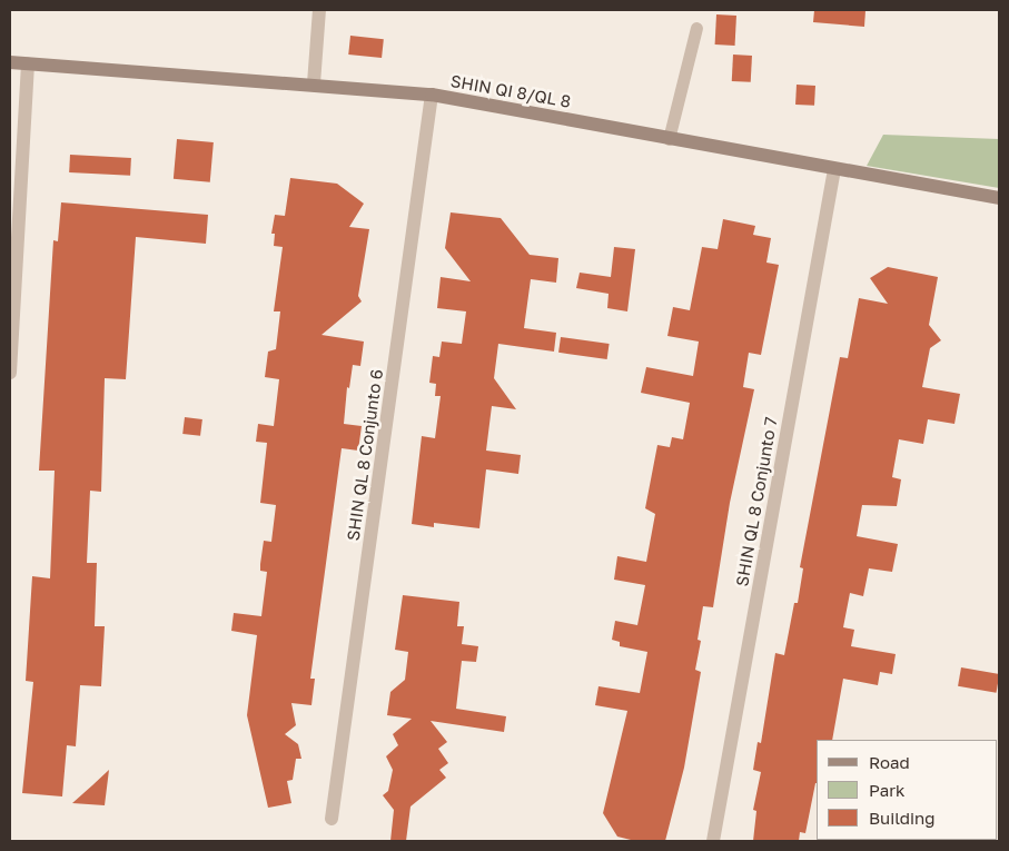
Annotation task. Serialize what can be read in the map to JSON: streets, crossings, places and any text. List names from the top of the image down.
{
  "streets": {
    "street": ["SHIN QI 8/QL 8", "SHIN QL 8 Conjunto 6", "SHIN QL 8 Conjunto 7"]
  },
  "crossings": [
    ["SHIN QI 8/QL 8", "SHIN QL 8 Conjunto 6"],
    ["SHIN QI 8/QL 8", "SHIN QL 8 Conjunto 7"]
  ],
  "legend": ["Road", "Park", "Building"]
}
